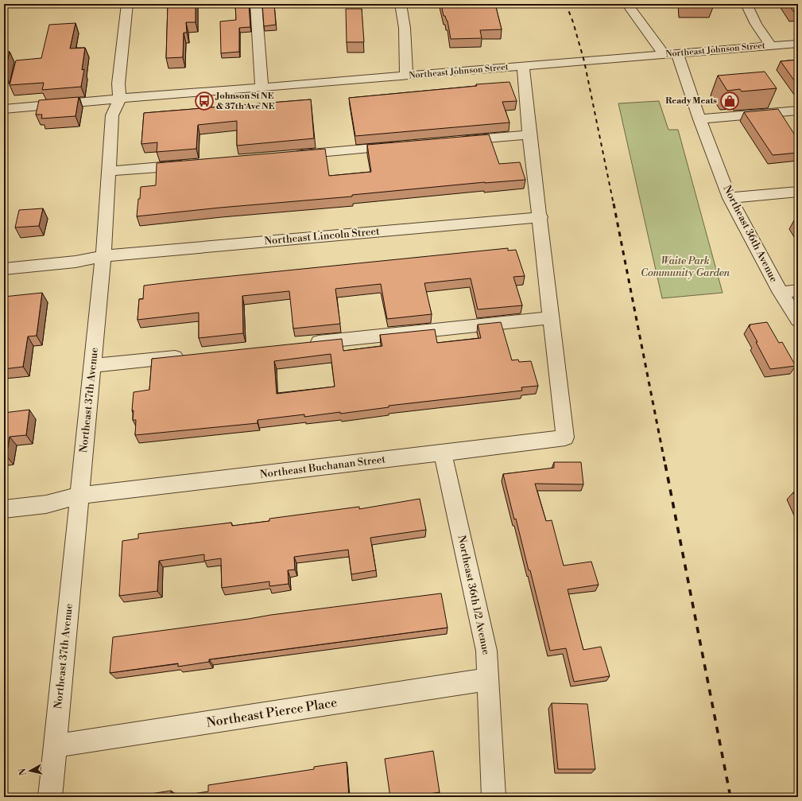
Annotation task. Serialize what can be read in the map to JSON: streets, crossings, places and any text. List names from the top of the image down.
{
  "streets": {
    "street": [
      "Northeast Johnson Street",
      "Northeast 36th Avenue",
      "Northeast Lincoln Street",
      "Northeast 37th Avenue",
      "Northeast Buchanan Street",
      "Northeast 36th 1/2 Avenue",
      "Northeast Pierce Place"
    ]
  },
  "crossings": [
    ["Northeast Johnson Street", "Northeast 36th Avenue"],
    ["Northeast Johnson Street", "Northeast 37th Avenue"],
    ["Northeast Lincoln Street", "Northeast 37th Avenue"],
    ["Northeast 37th Avenue", "Northeast Buchanan Street"],
    ["Northeast 37th Avenue", "Northeast Pierce Place"],
    ["Northeast Buchanan Street", "Northeast 36th 1/2 Avenue"],
    ["Northeast 36th 1/2 Avenue", "Northeast Pierce Place"]
  ],
  "parks": ["Waite Park Community Garden"],
  "places": {
    "bus stop": ["Johnson St NE & 37th Ave NE"],
    "shop": ["Ready Meats"]
  },
  "north": "left"
}
